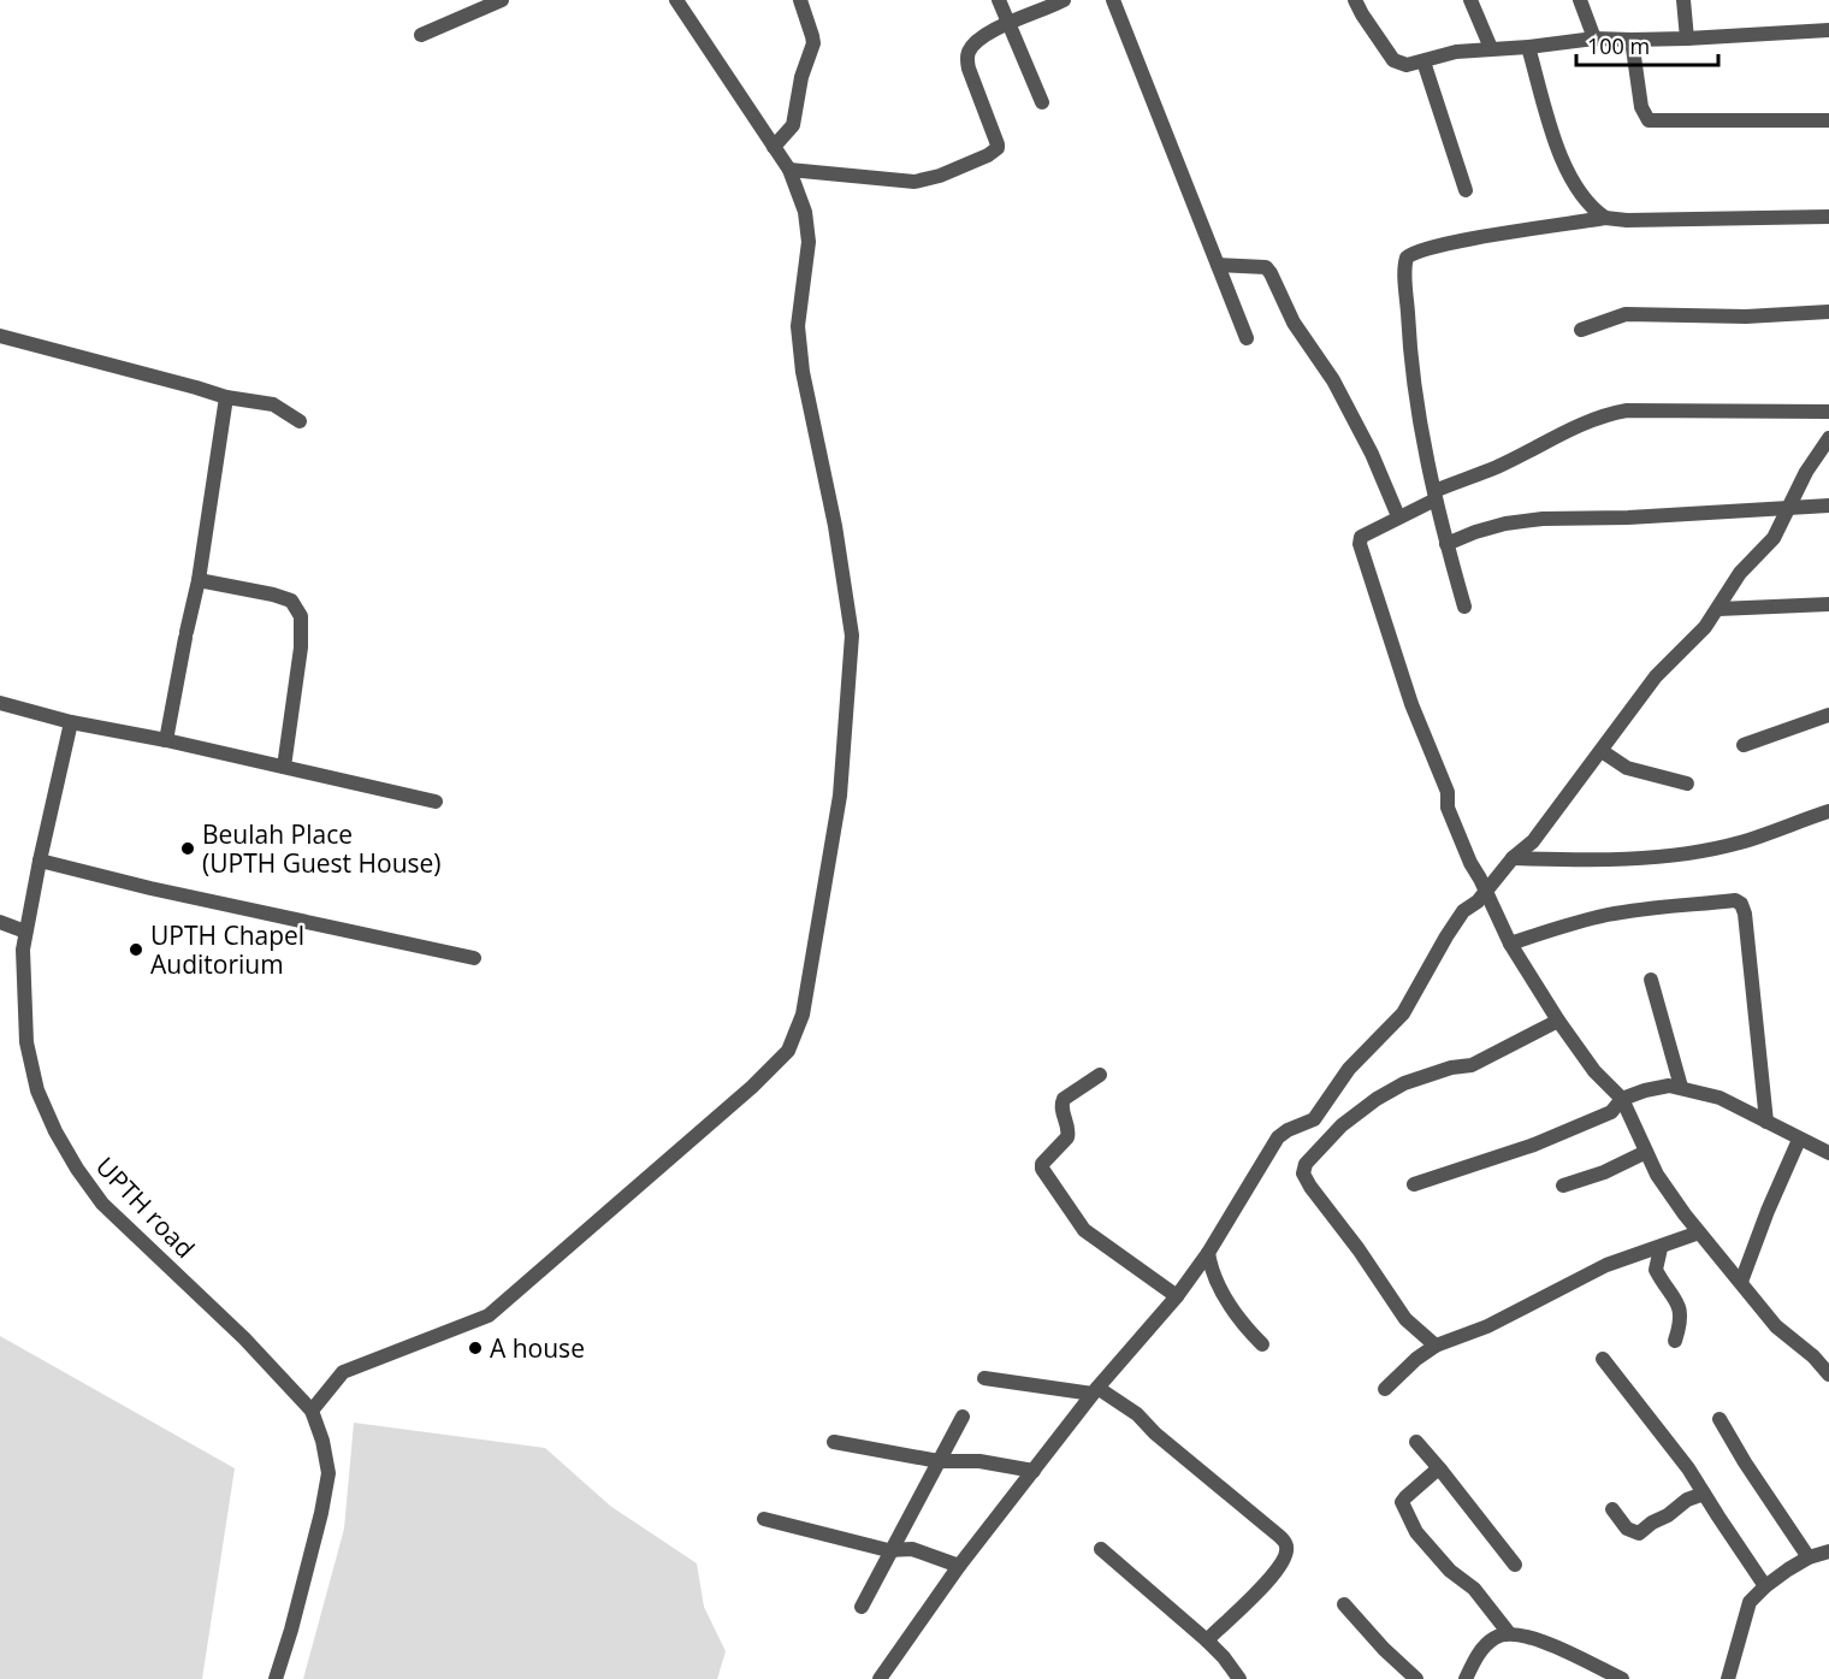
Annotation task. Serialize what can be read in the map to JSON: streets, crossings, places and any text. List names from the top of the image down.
{
  "streets": {
    "street": ["UPTH road"]
  },
  "places": ["Beulah Place (UPTH Guest House)", "UPTH Chapel Auditorium", "A house"],
  "scale_bar": "100 m"
}
